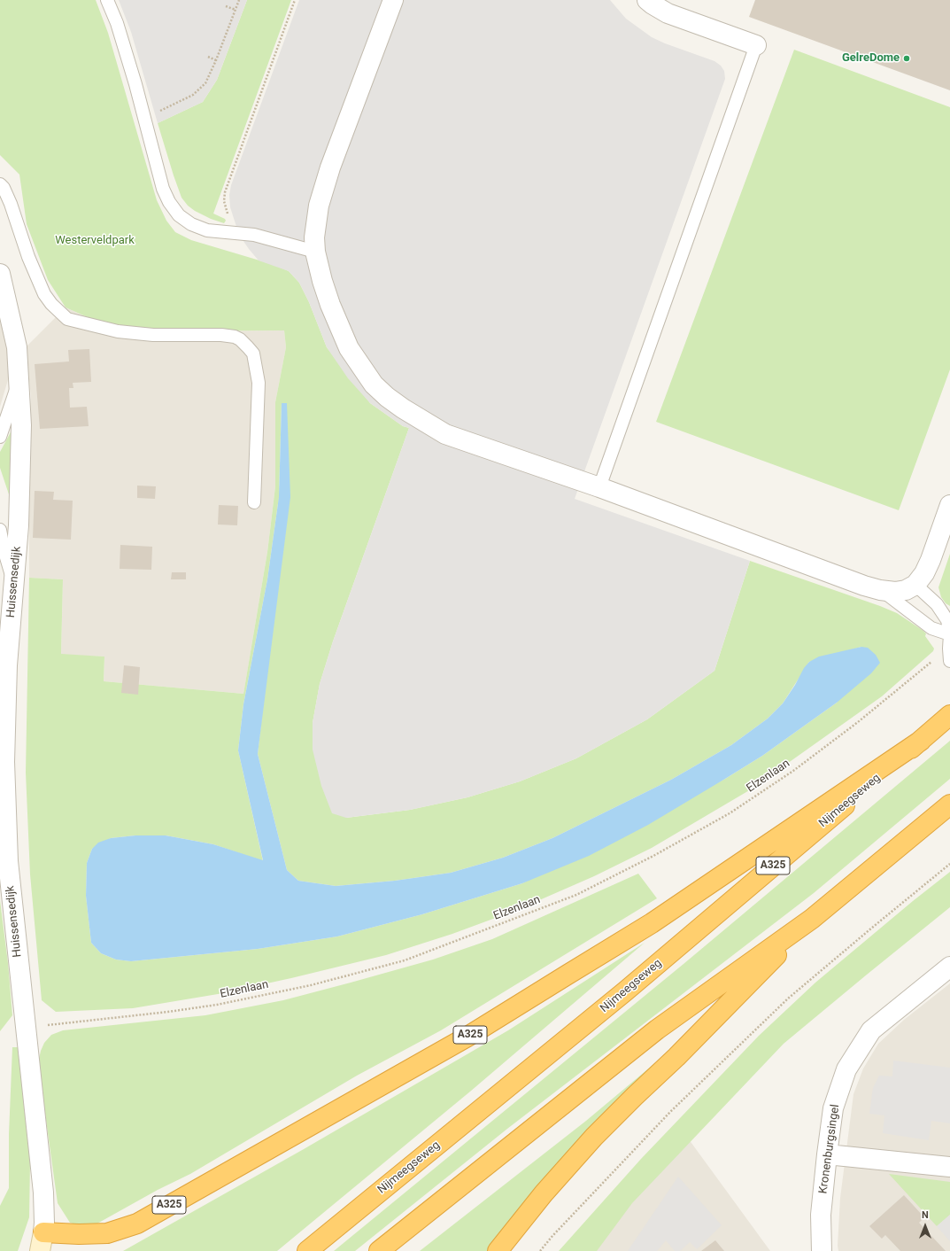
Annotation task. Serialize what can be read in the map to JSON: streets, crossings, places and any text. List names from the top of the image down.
{
  "streets": {
    "highway": ["Nijmeegseweg", "A325"],
    "street": ["Huissensedijk", "Kronenburgsingel"],
    "path": ["Elzenlaan"]
  },
  "crossings": [
    ["Huissensedijk", "Elzenlaan"],
    ["Huissensedijk", "A325"],
    ["Nijmeegseweg", "A325"]
  ],
  "parks": ["Westerveldpark"],
  "places": ["GelreDome"],
  "north": "top"
}
